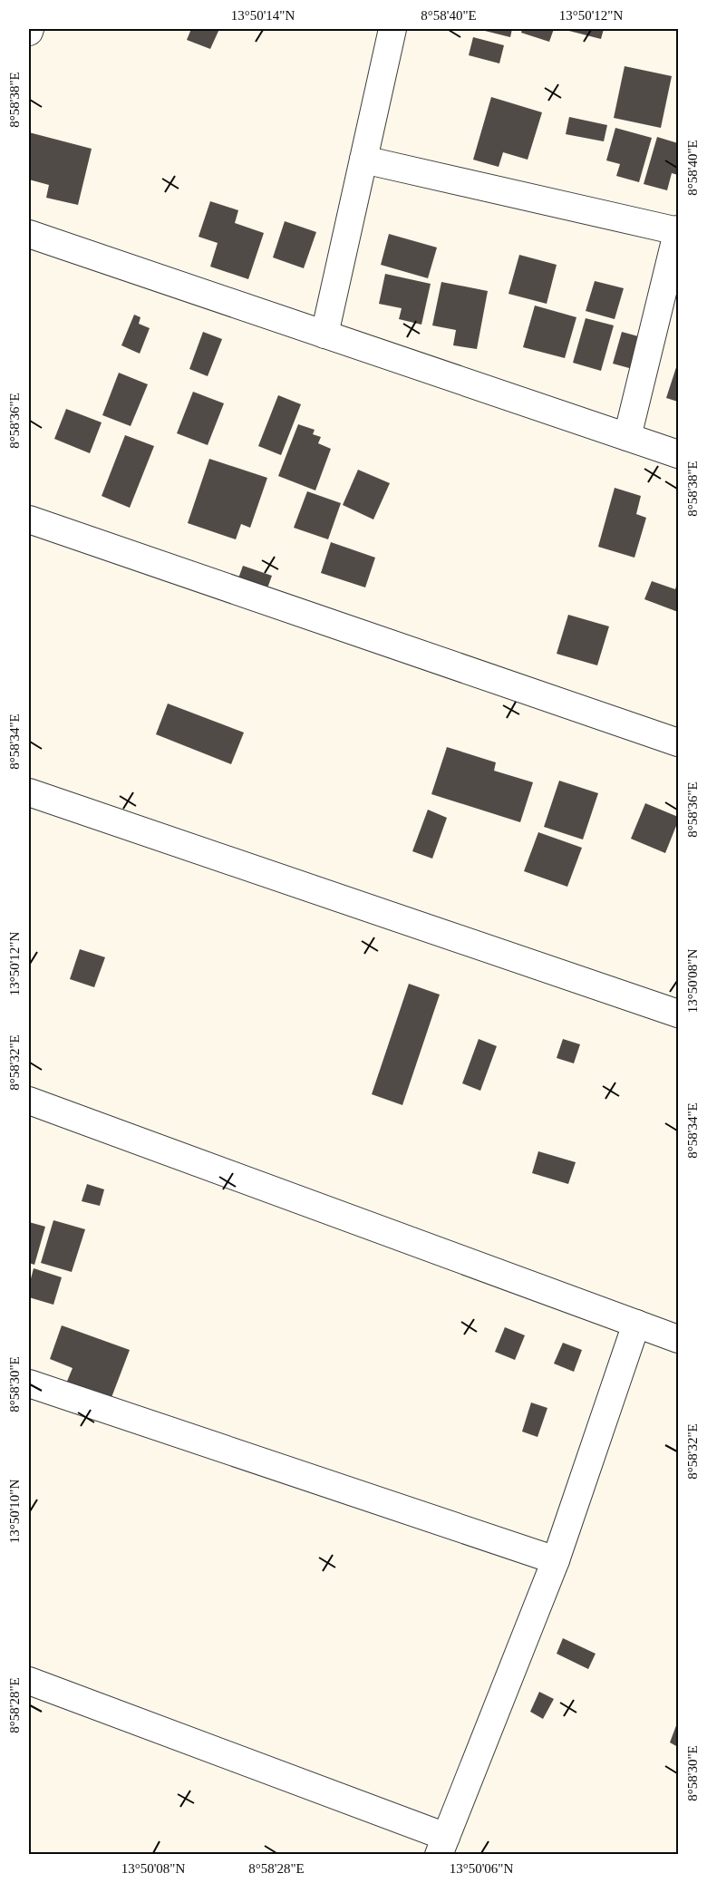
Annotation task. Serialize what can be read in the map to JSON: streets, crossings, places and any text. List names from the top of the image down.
{
  "coordinates": [
    "13°50'14\"N",
    "8°58'40\"E",
    "13°50'12\"N",
    "8°58'38\"E",
    "8°58'36\"E",
    "8°58'34\"E",
    "13°50'08\"N",
    "8°58'32\"E",
    "8°58'30\"E",
    "13°50'10\"N",
    "8°58'28\"E",
    "13°50'06\"N"
  ]
}
